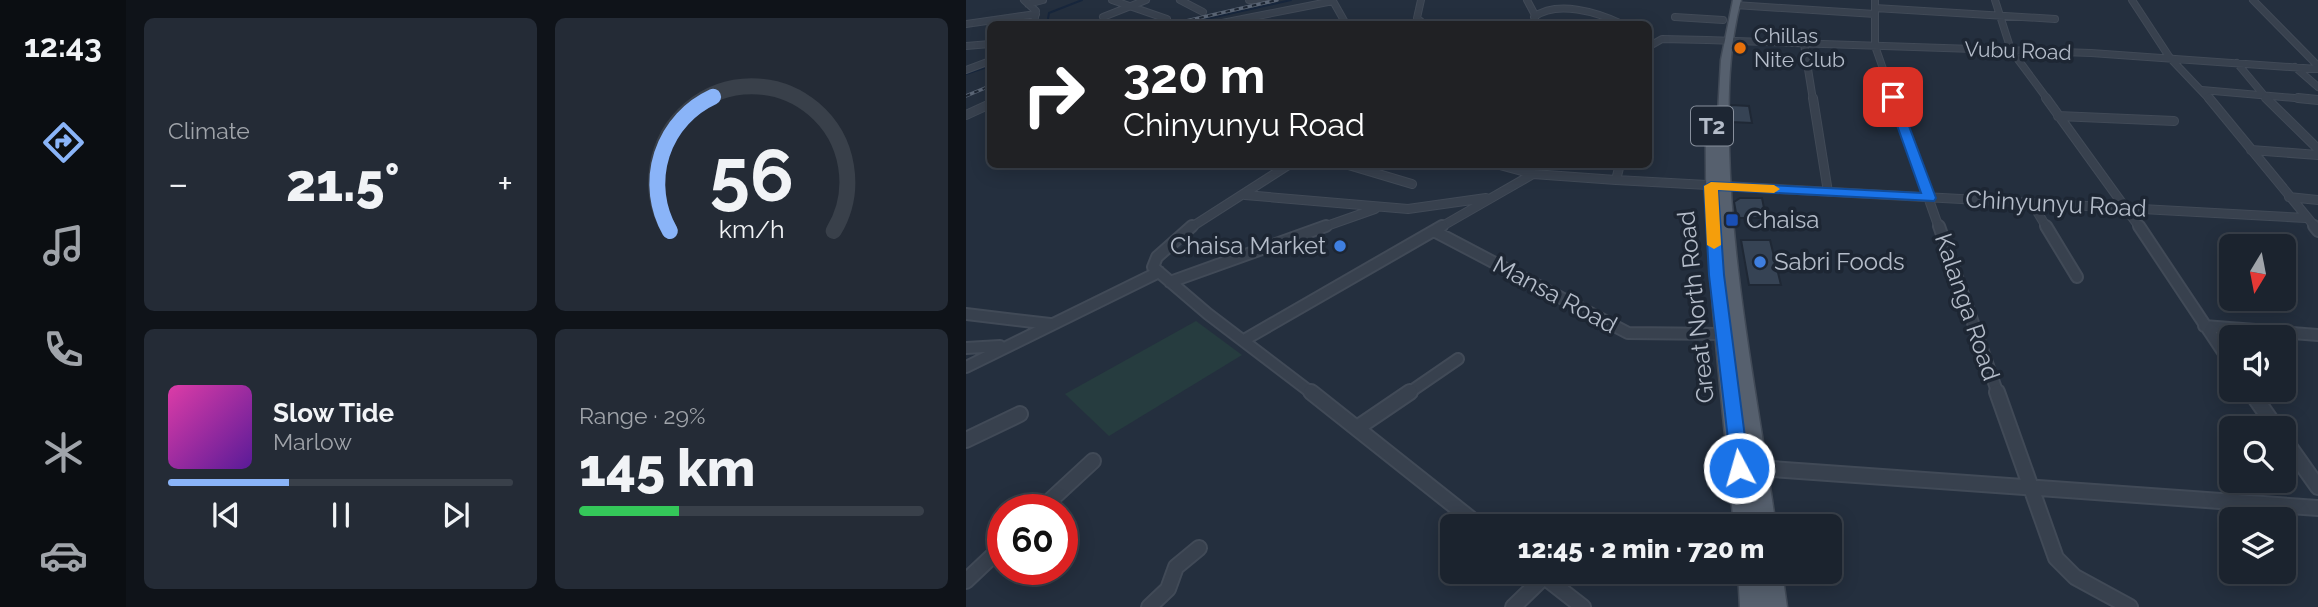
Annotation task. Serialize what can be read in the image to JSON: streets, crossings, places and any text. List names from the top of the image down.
{
  "streets": {
    "main road": ["T2", "Great North Road"],
    "street": [
      "Vubu Road",
      "Chinyunyu Road",
      "Mansa Road",
      "Kalanga Road"
    ]
  },
  "crossings": [
    ["Vubu Road", "Great North Road"],
    ["Vubu Road", "Kalanga Road"],
    ["Chinyunyu Road", "Great North Road"],
    ["Chinyunyu Road", "Kalanga Road"],
    ["Mansa Road", "Great North Road"]
  ],
  "places": {
    "other": ["Chillas Nite Club", "Chaisa Market", "Sabri Foods"],
    "transit": ["Chaisa"]
  },
  "north": "bottom",
  "page": {
    "tabs": "12:43",
    "tile": [
      "Climate",
      ["Range · 29%", "145 km"]
    ],
    "turn": ["320 m", "Chinyunyu Road"],
    "heat": ["−", "21.5°", "+"],
    "song": ["Slow Tide", "Marlow"],
    "limit": "60",
    "trip": "12:45 · 2 min · 720 m",
    "gauge": ["56", "km/h"]
  }
}
